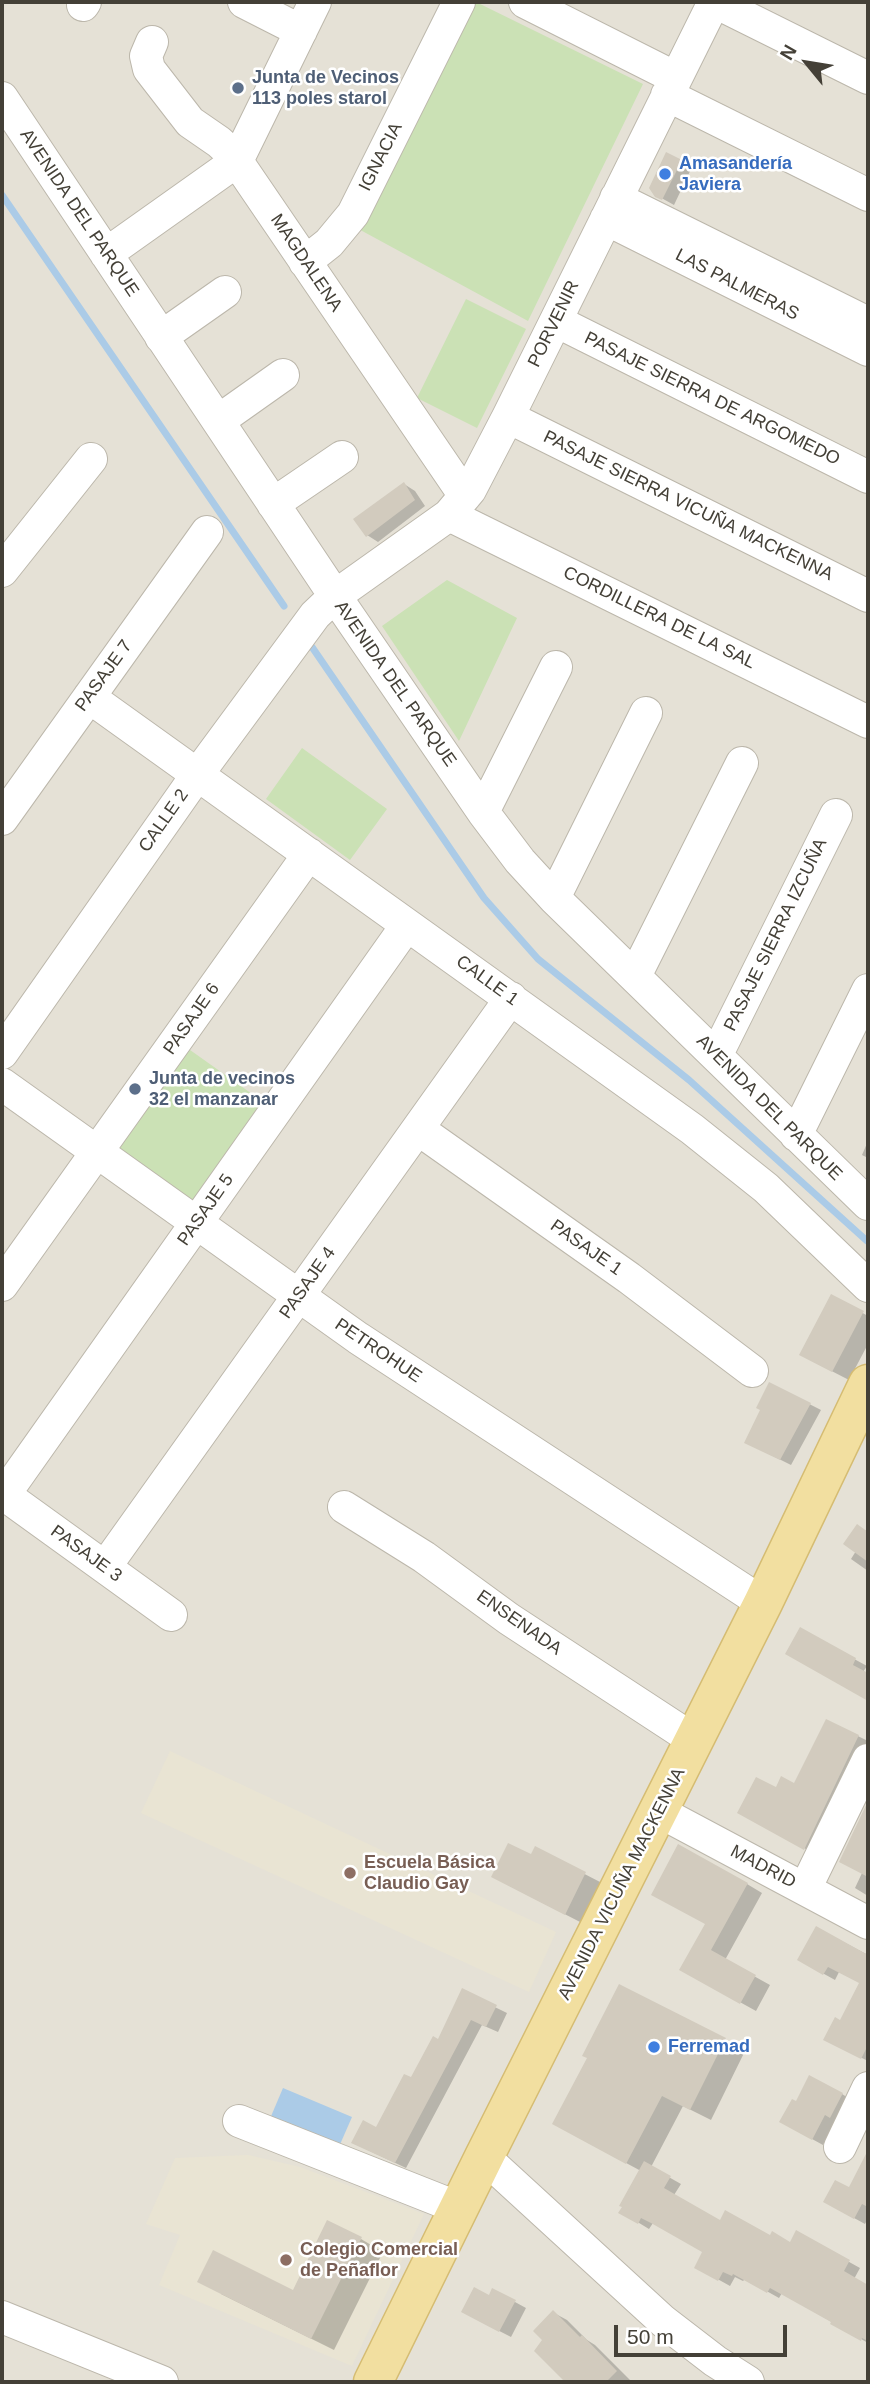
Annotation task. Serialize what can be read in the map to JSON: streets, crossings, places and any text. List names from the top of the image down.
{
  "streets": {
    "main road": ["AVENIDA VICUÑA MACKENNA"],
    "street": [
      "IGNACIA",
      "AVENIDA DEL PARQUE",
      "MAGDALENA",
      "LAS PALMERAS",
      "PORVENIR",
      "PASAJE SIERRA DE ARGOMEDO",
      "PASAJE SIERRA VICUÑA MACKENNA",
      "CORDILLERA DE LA SAL",
      "PASAJE 7",
      "CALLE 2",
      "PASAJE SIERRA IZCUÑA",
      "CALLE 1",
      "PASAJE 6",
      "PASAJE 5",
      "PASAJE 1",
      "PASAJE 4",
      "PETROHUE",
      "PASAJE 3",
      "ENSENADA",
      "MADRID"
    ]
  },
  "crossings": [
    ["IGNACIA", "MAGDALENA"],
    ["AVENIDA DEL PARQUE", "PORVENIR"],
    ["AVENIDA DEL PARQUE", "CALLE 2"],
    ["AVENIDA DEL PARQUE", "PASAJE SIERRA IZCUÑA"],
    ["MAGDALENA", "PORVENIR"],
    ["MAGDALENA", "CORDILLERA DE LA SAL"],
    ["LAS PALMERAS", "PORVENIR"],
    ["PORVENIR", "PASAJE SIERRA DE ARGOMEDO"],
    ["PORVENIR", "PASAJE SIERRA VICUÑA MACKENNA"],
    ["PORVENIR", "CORDILLERA DE LA SAL"],
    ["PORVENIR", "CALLE 2"],
    ["PASAJE 7", "CALLE 1"],
    ["CALLE 2", "CALLE 1"],
    ["CALLE 1", "PASAJE 6"],
    ["CALLE 1", "PASAJE 5"],
    ["CALLE 1", "PASAJE 4"],
    ["PASAJE 6", "PETROHUE"],
    ["PASAJE 5", "PETROHUE"],
    ["PASAJE 5", "PASAJE 3"],
    ["PASAJE 1", "PASAJE 4"],
    ["PASAJE 4", "PETROHUE"],
    ["PASAJE 4", "PASAJE 3"],
    ["PETROHUE", "AVENIDA VICUÑA MACKENNA"],
    ["ENSENADA", "AVENIDA VICUÑA MACKENNA"],
    ["MADRID", "AVENIDA VICUÑA MACKENNA"]
  ],
  "places": [
    "Junta de Vecinos 113 poles starol",
    "Amasandería Javiera",
    "Junta de vecinos 32 el manzanar",
    "Escuela Básica Claudio Gay",
    "Ferremad",
    "Colegio Comercial de Peñaflor"
  ],
  "scale_bar": "50 m",
  "north": "top left"
}
